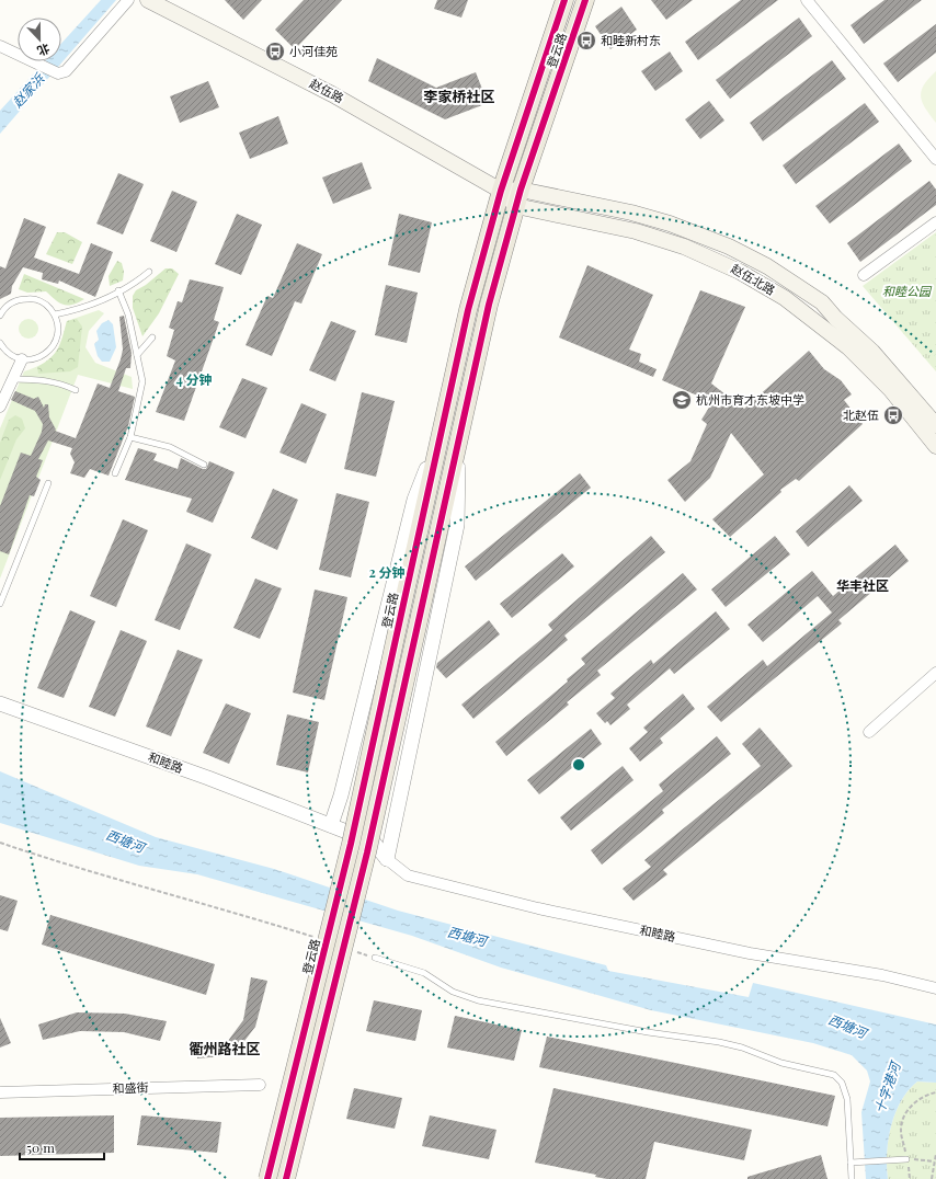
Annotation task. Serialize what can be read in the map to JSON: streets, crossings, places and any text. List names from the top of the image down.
{
  "streets": {
    "main road": ["登云路", "赵伍路", "赵伍北路"],
    "street": ["和睦路", "和盛街"]
  },
  "crossings": [
    ["登云路", "赵伍路"],
    ["登云路", "赵伍北路"],
    ["赵伍路", "赵伍北路"]
  ],
  "districts": ["李家桥社区", "华丰社区", "衢州路社区"],
  "water": ["赵家浜", "西塘河", "十字港河"],
  "parks": ["和睦公园"],
  "places": {
    "bus stop": ["和睦新村东", "小河佳苑", "北赵伍"],
    "school or university": ["杭州市育才东坡中学"]
  },
  "scale_bar": "50 m",
  "north": "bottom",
  "rings": ["4 分钟", "2 分钟"]
}
